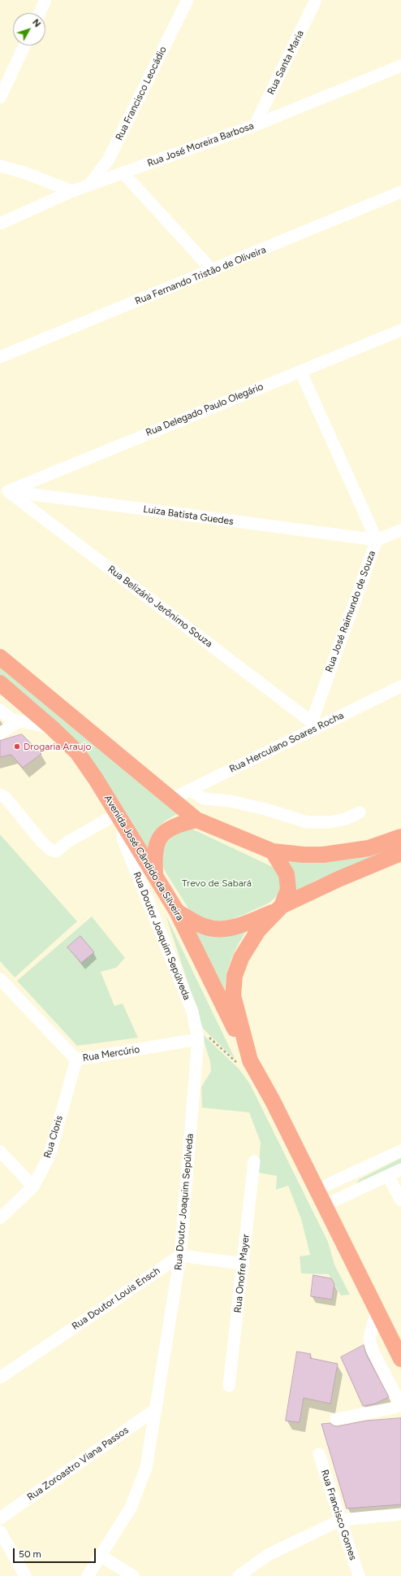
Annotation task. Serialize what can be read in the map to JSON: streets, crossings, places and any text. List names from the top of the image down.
{
  "streets": {
    "main road": ["Avenida José Cândido da Silveira"],
    "street": [
      "Rua Santa Maria",
      "Rua Francisco Leocádio",
      "Rua José Moreira Barbosa",
      "Rua Fernando Tristão de Oliveira",
      "Rua Delegado Paulo Olegário",
      "Luiza Batista Guedes",
      "Rua Belizário Jerônimo Souza",
      "Rua José Raimundo de Souza",
      "Rua Herculano Soares Rocha",
      "Rua Doutor Joaquim Sepúlveda",
      "Rua Mercúrio",
      "Rua Cloris",
      "Rua Onofre Mayer",
      "Rua Doutor Louis Ensch",
      "Rua Zoroastro Viana Passos",
      "Rua Francisco Gomes"
    ]
  },
  "crossings": [
    ["Rua Santa Maria", "Rua José Moreira Barbosa"],
    ["Rua Francisco Leocádio", "Rua José Moreira Barbosa"],
    ["Rua Delegado Paulo Olegário", "Luiza Batista Guedes"],
    ["Rua Delegado Paulo Olegário", "Rua Belizário Jerônimo Souza"],
    ["Rua Delegado Paulo Olegário", "Rua José Raimundo de Souza"],
    ["Luiza Batista Guedes", "Rua Belizário Jerônimo Souza"],
    ["Luiza Batista Guedes", "Rua José Raimundo de Souza"],
    ["Rua Belizário Jerônimo Souza", "Rua José Raimundo de Souza"],
    ["Rua Belizário Jerônimo Souza", "Rua Herculano Soares Rocha"],
    ["Rua José Raimundo de Souza", "Rua Herculano Soares Rocha"],
    ["Avenida José Cândido da Silveira", "Rua Doutor Joaquim Sepúlveda"],
    ["Rua Doutor Joaquim Sepúlveda", "Rua Mercúrio"],
    ["Rua Doutor Joaquim Sepúlveda", "Rua Doutor Louis Ensch"],
    ["Rua Doutor Joaquim Sepúlveda", "Rua Zoroastro Viana Passos"],
    ["Rua Mercúrio", "Rua Cloris"]
  ],
  "parks": ["Trevo de Sabará"],
  "places": ["Drogaria Araujo"],
  "scale_bar": "50 m",
  "north": "top right"
}
